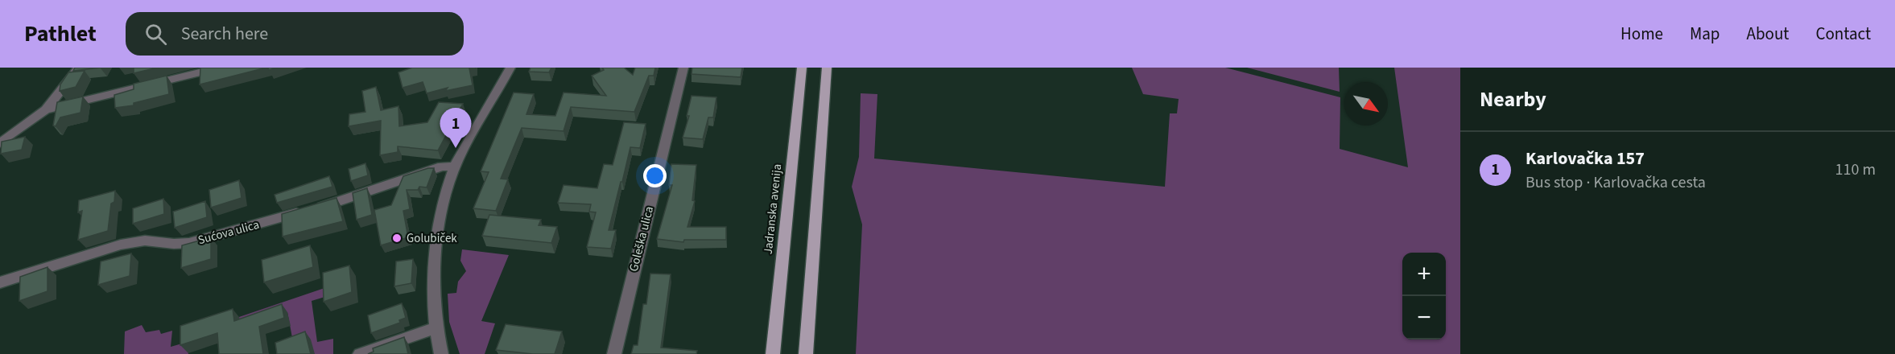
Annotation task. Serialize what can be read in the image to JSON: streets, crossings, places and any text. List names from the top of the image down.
{
  "streets": {
    "main road": ["Jadranska avenija"],
    "street": ["Sućova ulica", "Goleška ulica"]
  },
  "places": ["Golubiček"],
  "north": "bottom right",
  "page": {
    "header": "Pathlet",
    "search": "Search here",
    "nav": [
      "Home",
      "Map",
      "About",
      "Contact"
    ],
    "heading": "Nearby",
    "pins": "1",
    "list": [
      {
        "mark": "1",
        "name": "Karlovačka 157",
        "note": "Bus stop · Karlovačka cesta",
        "value": "110 m"
      }
    ],
    "map_buttons": ["+", "−"]
  }
}
